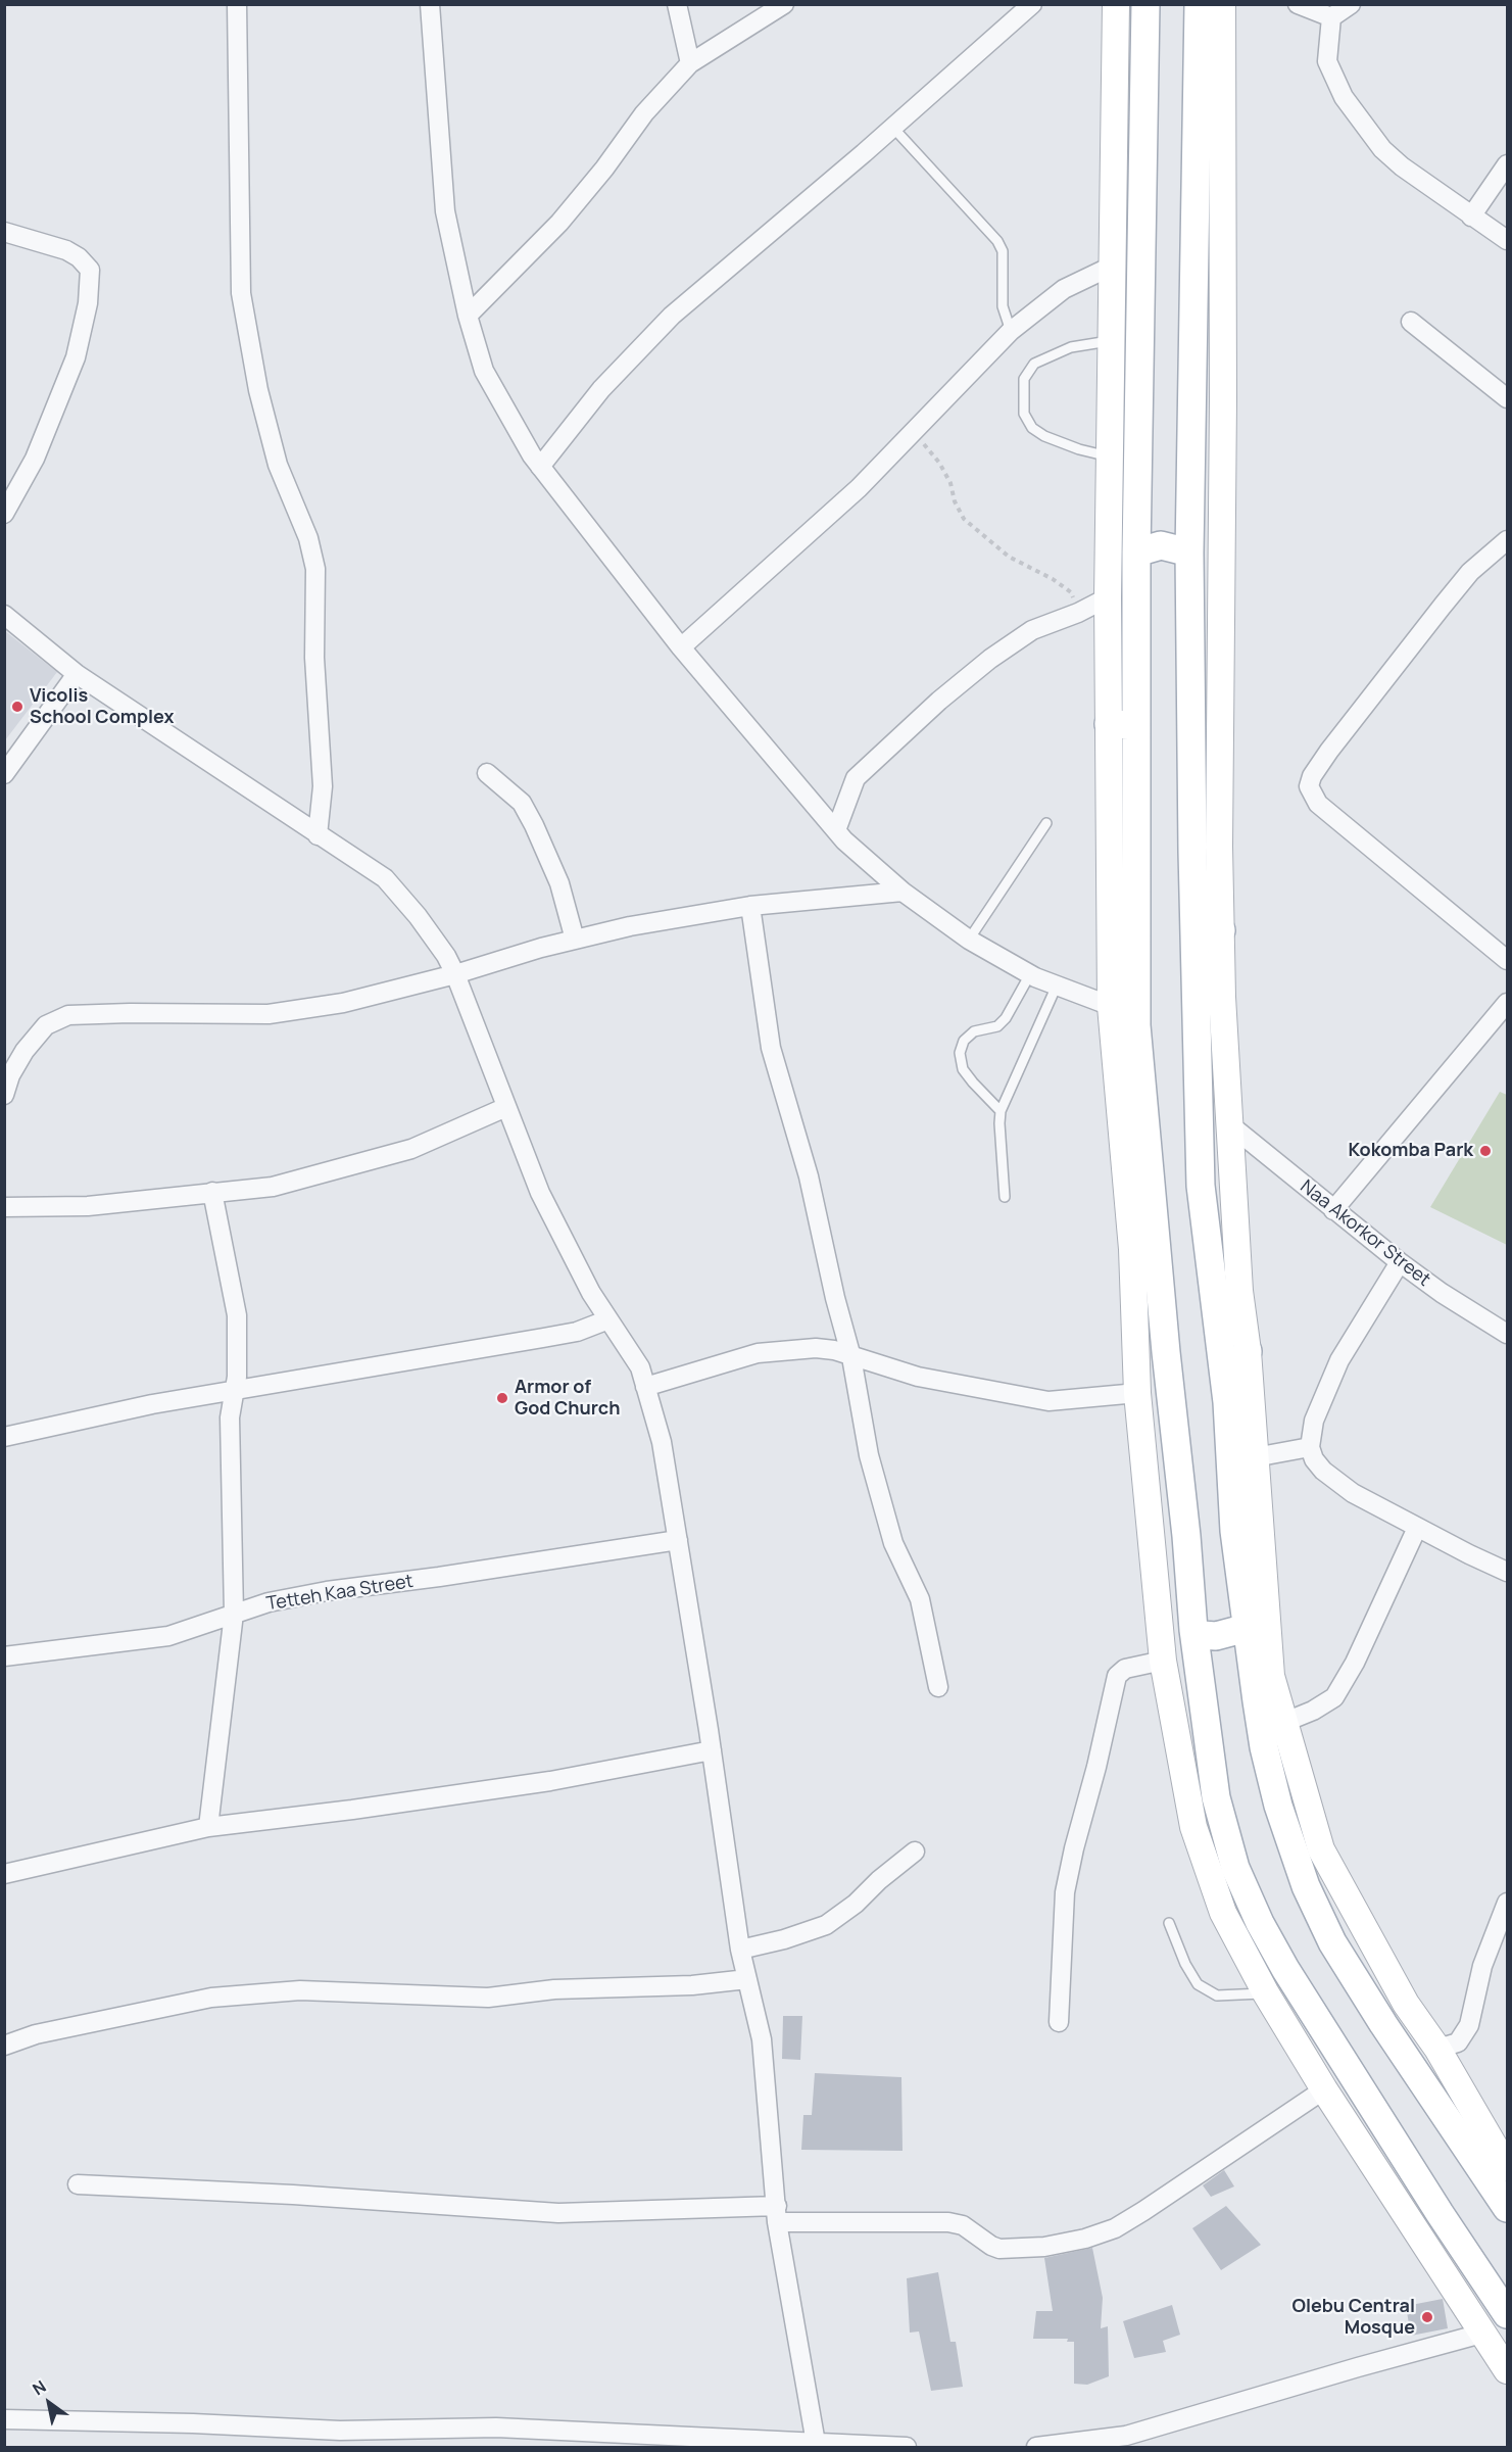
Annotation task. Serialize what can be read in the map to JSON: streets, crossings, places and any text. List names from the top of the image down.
{
  "streets": {
    "street": ["Naa Akorkor Street", "Tetteh Kaa Street"]
  },
  "places": [
    "Vicolis School Complex",
    "Kokomba Park",
    "Armor of God Church",
    "Olebu Central Mosque"
  ],
  "north": "top left"
}
